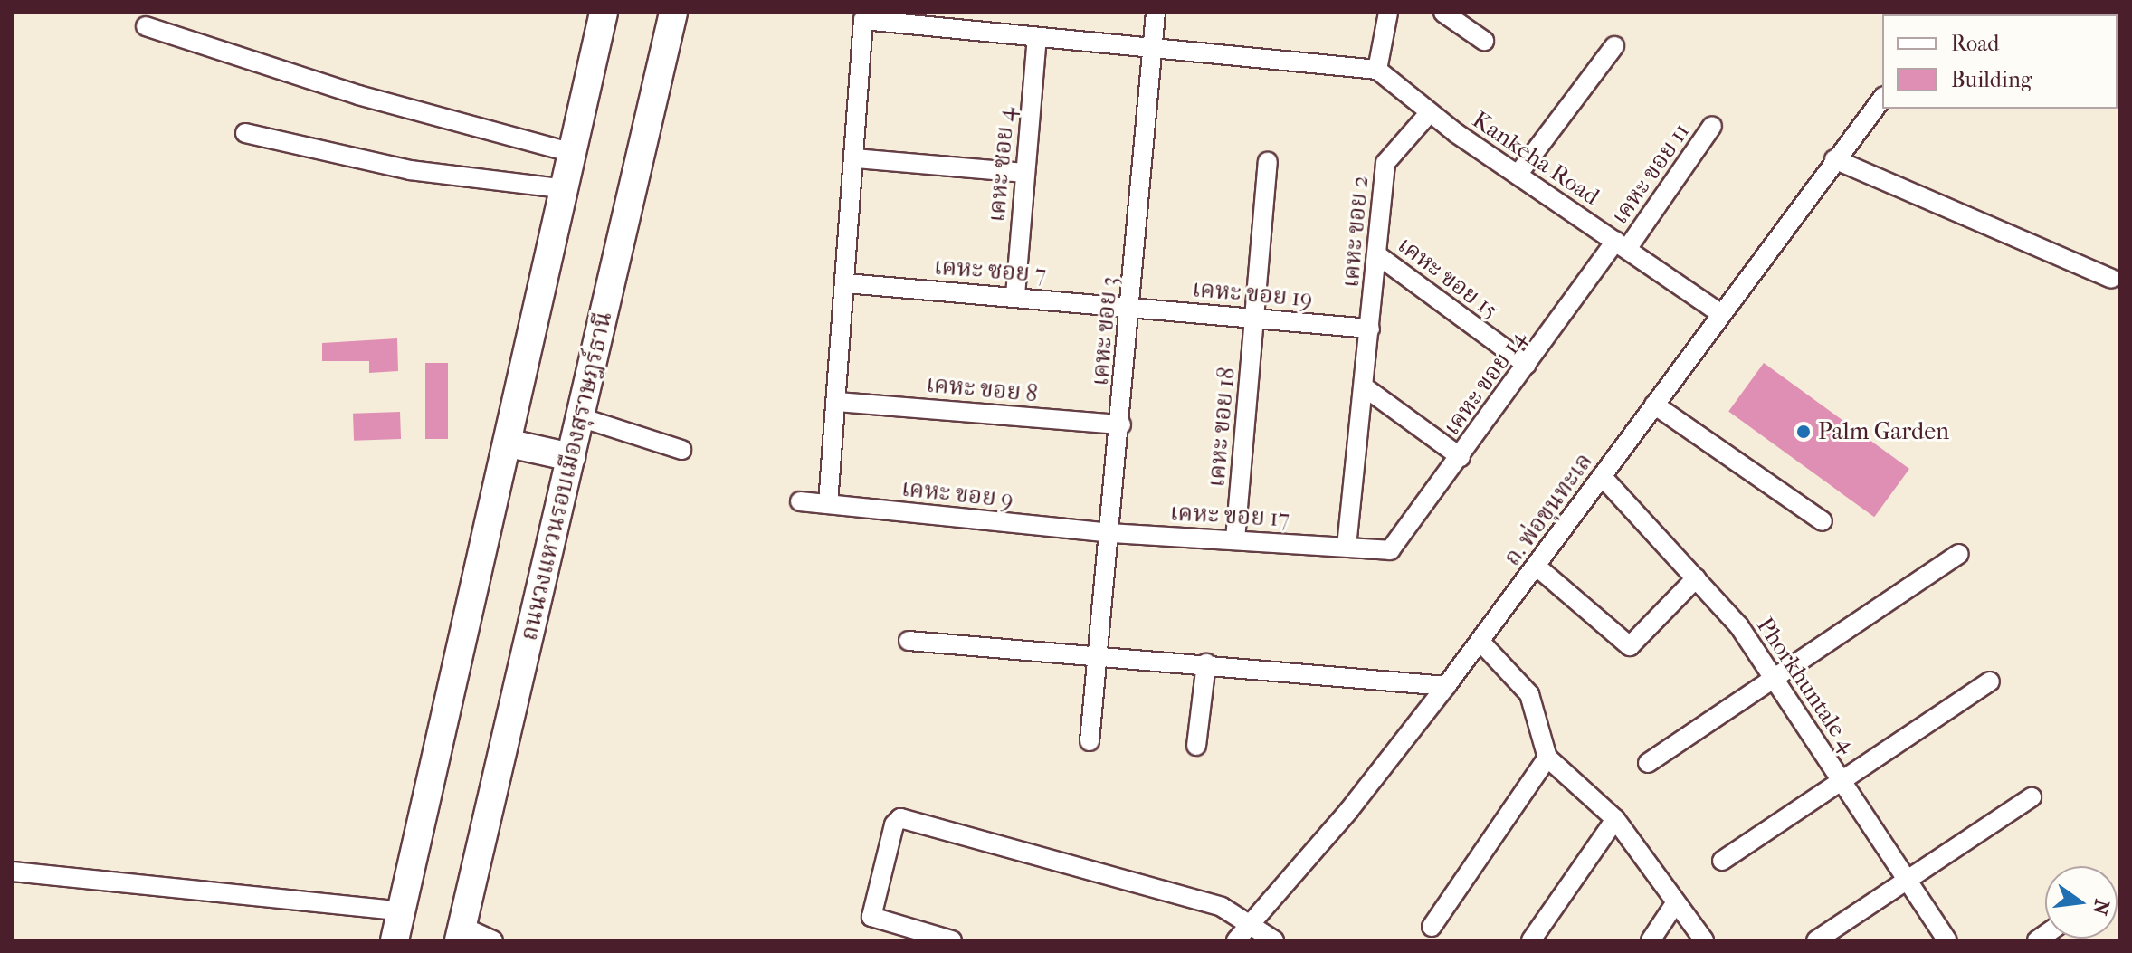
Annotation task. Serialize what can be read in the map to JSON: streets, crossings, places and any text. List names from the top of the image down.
{
  "streets": {
    "highway": ["ถนนวงแหวนรอบเมืองสุราษฎร์ธานี"],
    "street": [
      "Kankeha Road",
      "เคหะ ซอย 4",
      "เคหะ ขอย 11",
      "เคหะ ขอย 2",
      "เคหะ ซอย 7",
      "เคหะ ขอย 15",
      "เคหะ ขอย 19",
      "เคหะ ขอย 3",
      "เคหะ ขอย 14",
      "เคหะ ขอย 8",
      "เคหะ ขอย 18",
      "เคหะ ขอย 9",
      "ถ. พ่อขุนทะเล",
      "เคหะ ขอย 17",
      "Phorkhuntale 4"
    ]
  },
  "crossings": [
    ["Kankeha Road", "เคหะ ขอย 11"],
    ["Kankeha Road", "เคหะ ขอย 2"],
    ["Kankeha Road", "เคหะ ขอย 14"],
    ["Kankeha Road", "ถ. พ่อขุนทะเล"],
    ["เคหะ ซอย 4", "เคหะ ซอย 7"],
    ["เคหะ ขอย 11", "เคหะ ขอย 14"],
    ["เคหะ ขอย 2", "เคหะ ขอย 15"],
    ["เคหะ ขอย 2", "เคหะ ขอย 19"],
    ["เคหะ ซอย 7", "เคหะ ขอย 19"],
    ["เคหะ ซอย 7", "เคหะ ขอย 3"],
    ["เคหะ ขอย 15", "เคหะ ขอย 14"],
    ["เคหะ ขอย 19", "เคหะ ขอย 3"],
    ["เคหะ ขอย 19", "เคหะ ขอย 18"],
    ["เคหะ ขอย 3", "เคหะ ขอย 8"],
    ["เคหะ ขอย 3", "เคหะ ขอย 9"],
    ["เคหะ ขอย 3", "เคหะ ขอย 17"],
    ["เคหะ ขอย 14", "เคหะ ขอย 17"],
    ["เคหะ ขอย 18", "เคหะ ขอย 17"],
    ["เคหะ ขอย 9", "เคหะ ขอย 17"],
    ["ถ. พ่อขุนทะเล", "Phorkhuntale 4"]
  ],
  "places": ["Palm Garden"],
  "legend": ["Road", "Building"],
  "north": "right"
}
